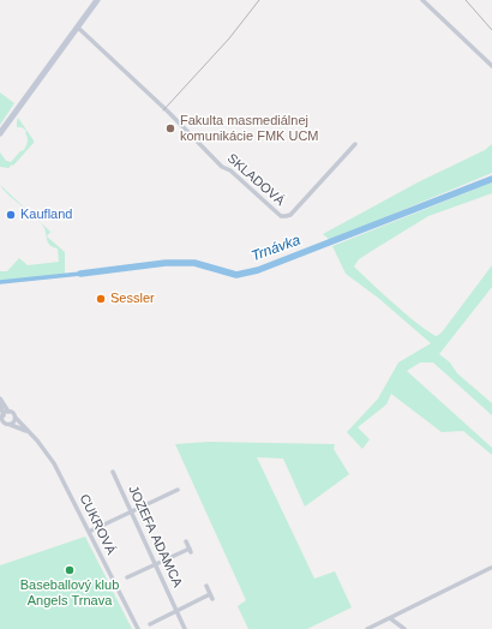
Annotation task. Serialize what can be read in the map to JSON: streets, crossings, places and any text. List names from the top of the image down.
{
  "streets": {
    "street": ["SKLADOVÁ", "CUKROVÁ", "JOZEFA ADAMCA"]
  },
  "water": ["Trnávka"],
  "places": [
    "Fakulta masmediálnej komunikácie FMK UCM",
    "Kaufland",
    "Sessler",
    "Baseballový klub Angels Trnava"
  ]
}
